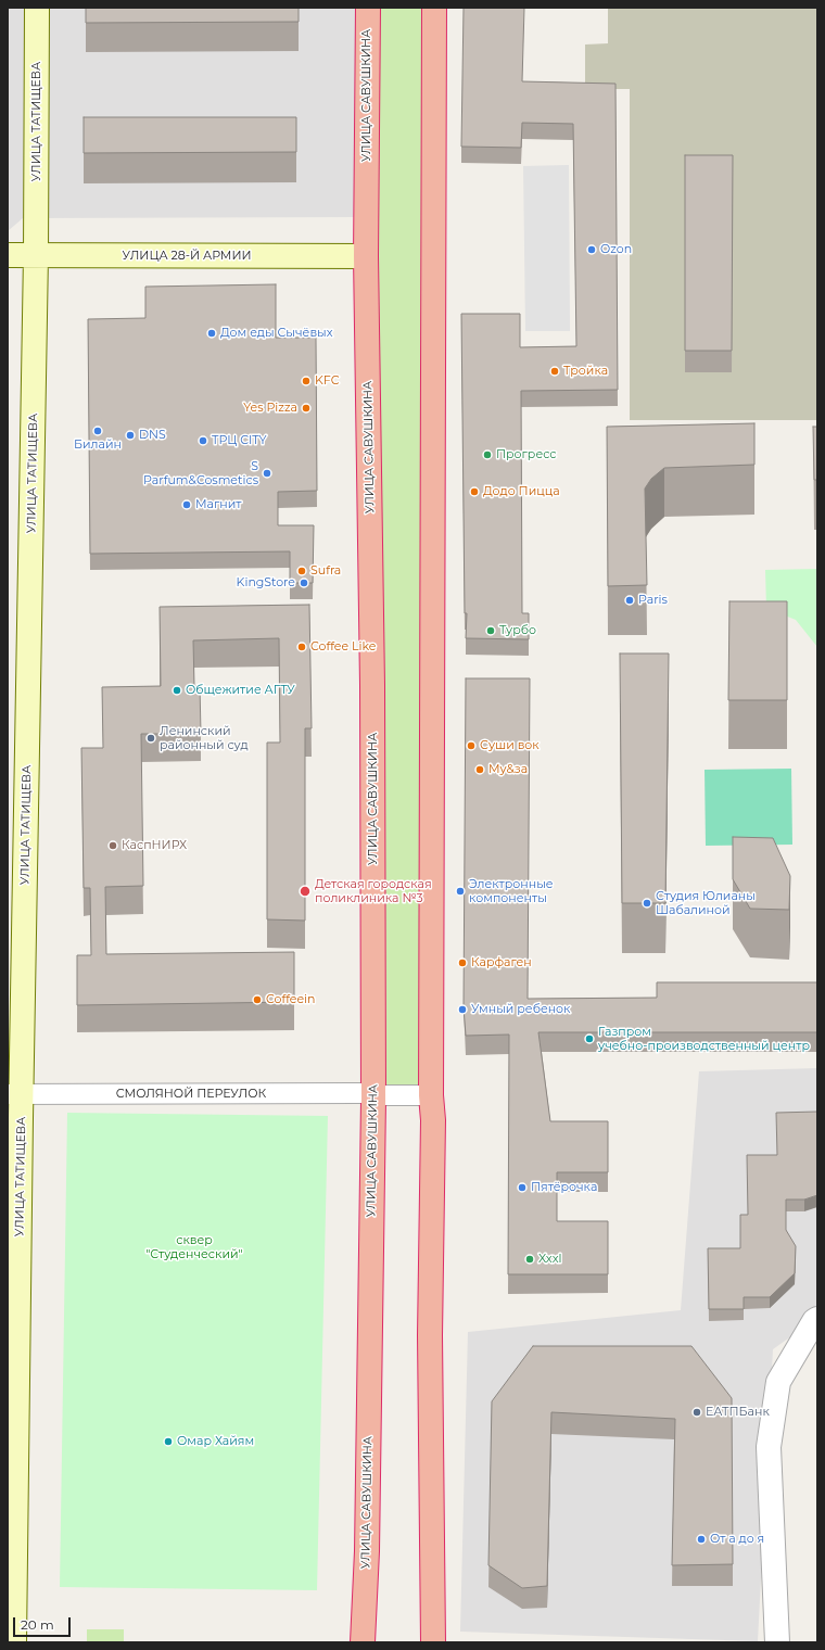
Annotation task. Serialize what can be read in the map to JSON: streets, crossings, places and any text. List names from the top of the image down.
{
  "streets": {
    "highway": ["УЛИЦА САВУШКИНА"],
    "main road": ["УЛИЦА ТАТИЩЕВА", "УЛИЦА 28-Й АРМИИ"],
    "street": ["СМОЛЯНОЙ ПЕРЕУЛОК"]
  },
  "crossings": [
    ["УЛИЦА САВУШКИНА", "УЛИЦА 28-Й АРМИИ"],
    ["УЛИЦА САВУШКИНА", "СМОЛЯНОЙ ПЕРЕУЛОК"],
    ["УЛИЦА ТАТИЩЕВА", "УЛИЦА 28-Й АРМИИ"],
    ["УЛИЦА ТАТИЩЕВА", "СМОЛЯНОЙ ПЕРЕУЛОК"]
  ],
  "parks": ["сквер \"Студенческий\""],
  "places": [
    "Ozon",
    "Дом еды Сычёвых",
    "Тройка",
    "KFC",
    "Yes Pizza",
    "Билайн",
    "DNS",
    "ТРЦ CITY",
    "Прогресс",
    "S Parfum&Cosmetics",
    "Додо Пицца",
    "Магнит",
    "Sufra",
    "KingStore",
    "Paris",
    "Турбо",
    "Coffee Like",
    "Общежитие АГТУ",
    "Ленинский районный суд",
    "Суши вок",
    "Му&за",
    "КаспНИРХ",
    "Детская городская поликлиника №3",
    "Электронные компоненты",
    "Студия Юлианы Шабалиной",
    "Карфаген",
    "Coffeein",
    "Умный ребенок",
    "Газпром учебно-производственный центр",
    "Пятёрочка",
    "Xxxl",
    "ЕАТПБанк",
    "Омар Хайям",
    "От а до я"
  ],
  "scale_bar": "20 m"
}
